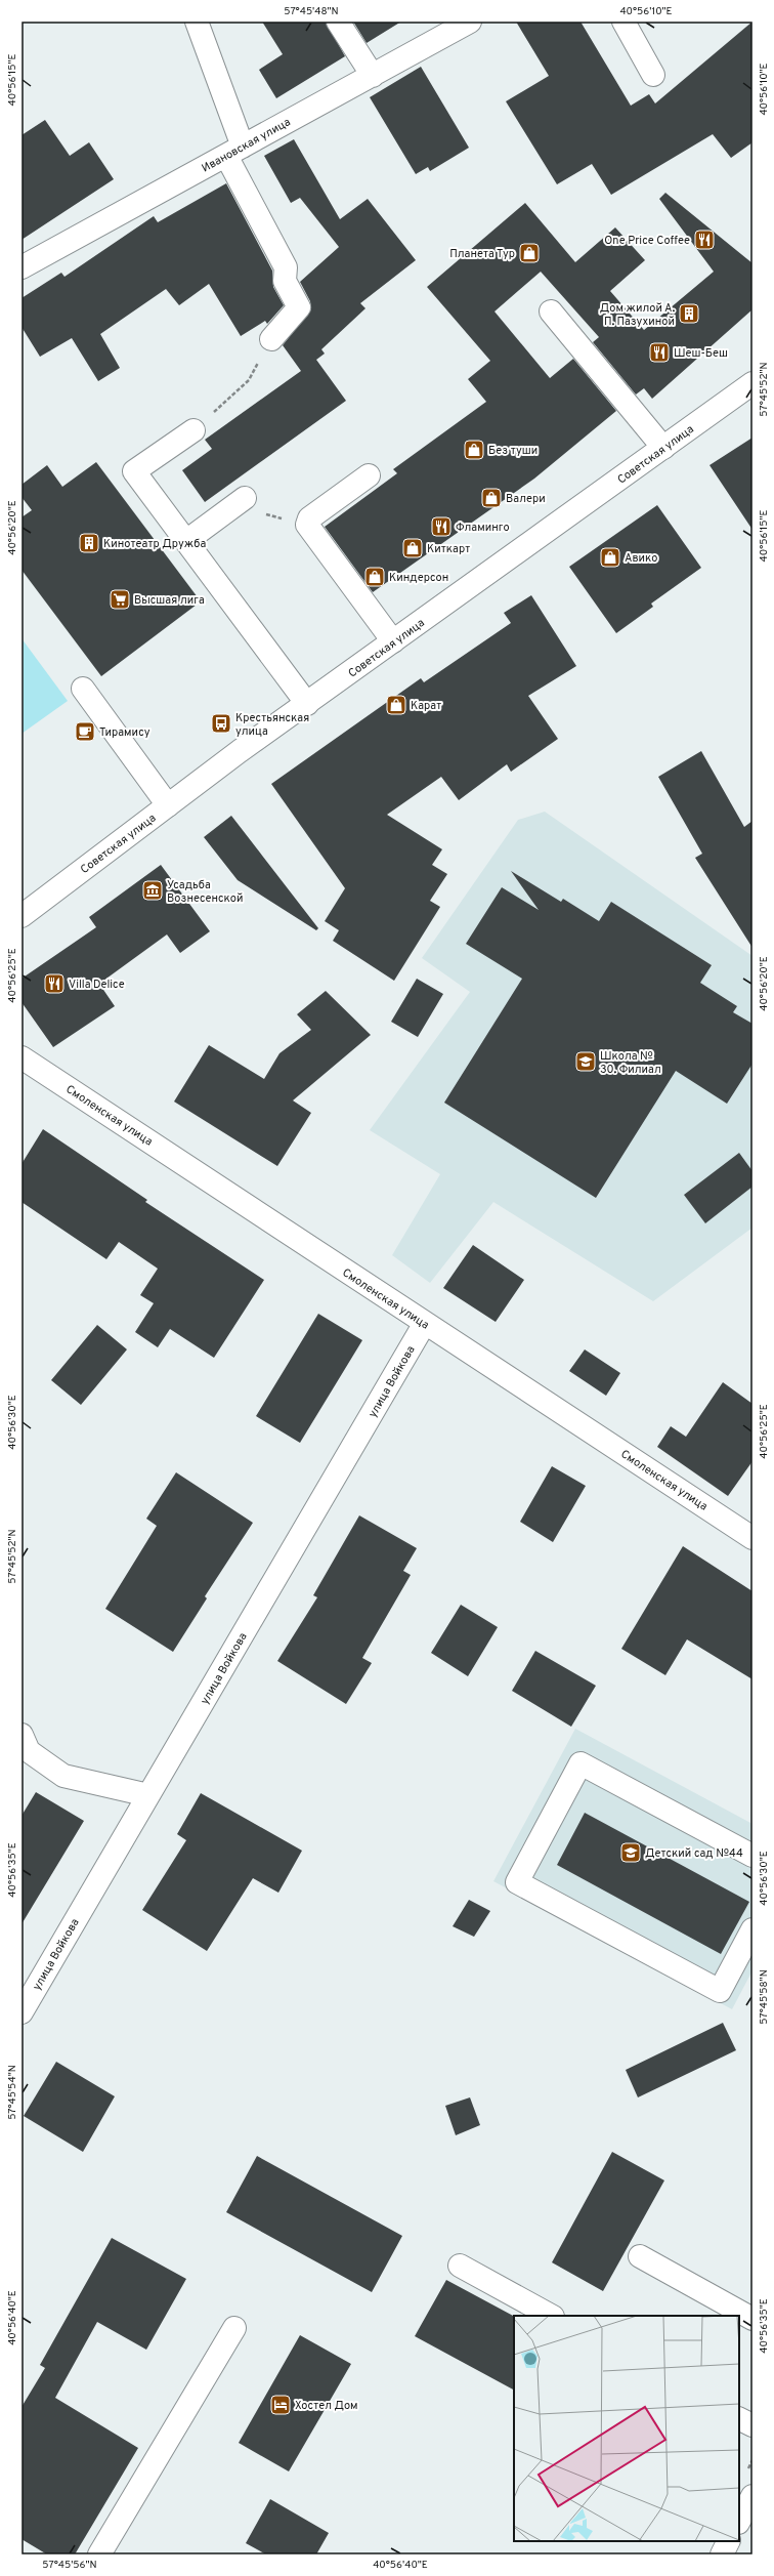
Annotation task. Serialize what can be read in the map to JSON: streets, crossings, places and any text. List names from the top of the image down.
{
  "streets": {
    "street": [
      "Ивановская улица",
      "Советская улица",
      "Смоленская улица",
      "улица Войкова"
    ]
  },
  "crossings": [
    ["Смоленская улица", "улица Войкова"]
  ],
  "places": {
    "restaurant": [
      "One Price Coffee",
      "Шеш-Беш",
      "Фламинго",
      "Villa Delice"
    ],
    "shop": [
      "Планета Тур",
      "Без туши",
      "Валери",
      "Киткарт",
      "Авико",
      "Киндерсон",
      "Карат"
    ],
    "building": ["Дом жилой А. П. Пазухиной", "Кинотеатр Дружба"],
    "supermarket": ["Высшая лига"],
    "bus stop": ["Крестьянская улица"],
    "cafe": ["Тирамису"],
    "museum": ["Усадьба Вознесенской"],
    "school or university": ["Школа № 30. Филиал", "Детский сад №44"],
    "hotel": ["Хостел Дом"]
  },
  "coordinates": [
    "57°45'48\"N",
    "40°56'10\"E",
    "40°56'15\"E",
    "57°45'52\"N",
    "40°56'20\"E",
    "40°56'25\"E",
    "40°56'30\"E",
    "40°56'35\"E",
    "57°45'58\"N",
    "57°45'54\"N",
    "40°56'40\"E",
    "57°45'56\"N"
  ]
}
